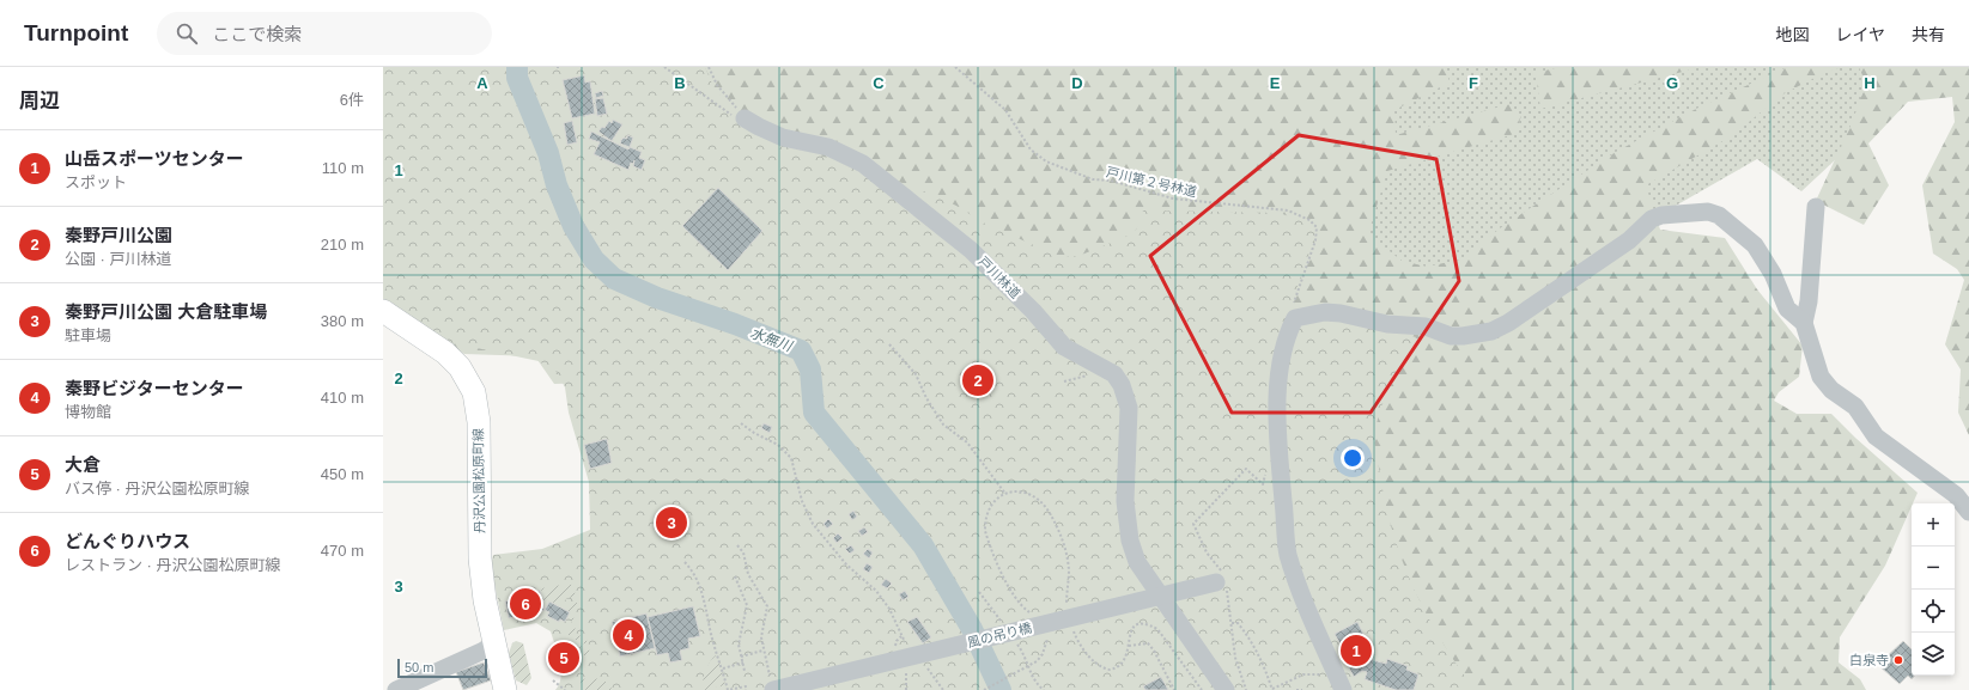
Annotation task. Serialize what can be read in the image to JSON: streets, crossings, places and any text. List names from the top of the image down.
{
  "streets": {
    "main road": ["丹沢公園松原町線"],
    "street": ["戸川林道", "風の吊り橋"],
    "path": ["戸川第２号林道"]
  },
  "water": ["水無川"],
  "places": ["白泉寺"],
  "scale_bar": "50 m",
  "page": {
    "header": "Turnpoint",
    "search": "ここで検索",
    "nav": ["地図", "レイヤ", "共有"],
    "heading": ["周辺", "6件"],
    "list": [
      {
        "mark": "1",
        "name": "山岳スポーツセンター",
        "note": "スポット",
        "value": "110 m"
      },
      {
        "mark": "2",
        "name": "秦野戸川公園",
        "note": "公園 · 戸川林道",
        "value": "210 m"
      },
      {
        "mark": "3",
        "name": "秦野戸川公園 大倉駐車場",
        "note": "駐車場",
        "value": "380 m"
      },
      {
        "mark": "4",
        "name": "秦野ビジターセンター",
        "note": "博物館",
        "value": "410 m"
      },
      {
        "mark": "5",
        "name": "大倉",
        "note": "バス停 · 丹沢公園松原町線",
        "value": "450 m"
      },
      {
        "mark": "6",
        "name": "どんぐりハウス",
        "note": "レストラン · 丹沢公園松原町線",
        "value": "470 m"
      }
    ],
    "pins": [
      "2",
      "3",
      "6",
      "4",
      "1",
      "5"
    ],
    "map_buttons": ["+", "−"],
    "scale": "50 m"
  },
  "grid": {
    "columns": [
      "A",
      "B",
      "C",
      "D",
      "E",
      "F",
      "G",
      "H"
    ],
    "rows": ["1", "2", "3"]
  }
}
